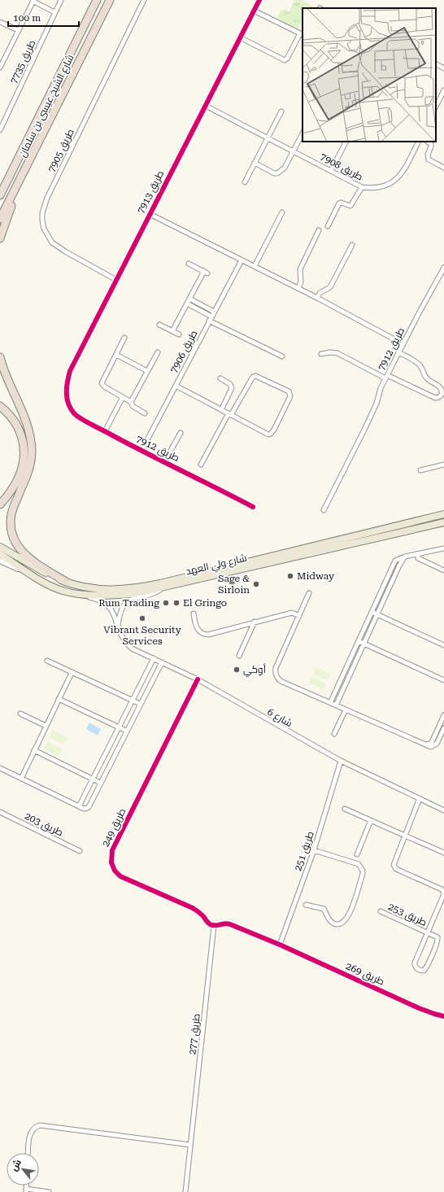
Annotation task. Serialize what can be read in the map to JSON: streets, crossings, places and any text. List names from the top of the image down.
{
  "streets": {
    "highway": ["شارع الشيخ عيسى بن سلمان"],
    "main road": ["شارع ولي العهد"],
    "street": [
      "طريق 7735",
      "طريق 7905",
      "طريق 7908",
      "طريق 7913",
      "طريق 7912",
      "طريق 7906",
      "شارع 6",
      "طريق 203",
      "طريق 249",
      "طريق 251",
      "طريق 253",
      "طريق 269",
      "طريق 277"
    ]
  },
  "crossings": [
    ["طريق 7905", "طريق 7913"],
    ["طريق 7908", "طريق 7913"],
    ["طريق 7913", "طريق 7912"],
    ["طريق 7912", "طريق 7906"],
    ["شارع ولي العهد", "شارع 6"],
    ["شارع 6", "طريق 249"],
    ["شارع 6", "طريق 251"],
    ["طريق 249", "طريق 277"],
    ["طريق 251", "طريق 269"]
  ],
  "places": [
    "Midway",
    "Sage & Sirloin",
    "Rum Trading",
    "El Gringo",
    "Vibrant Security Services",
    "أوكي"
  ],
  "scale_bar": "100 m",
  "north": "top left"
}
